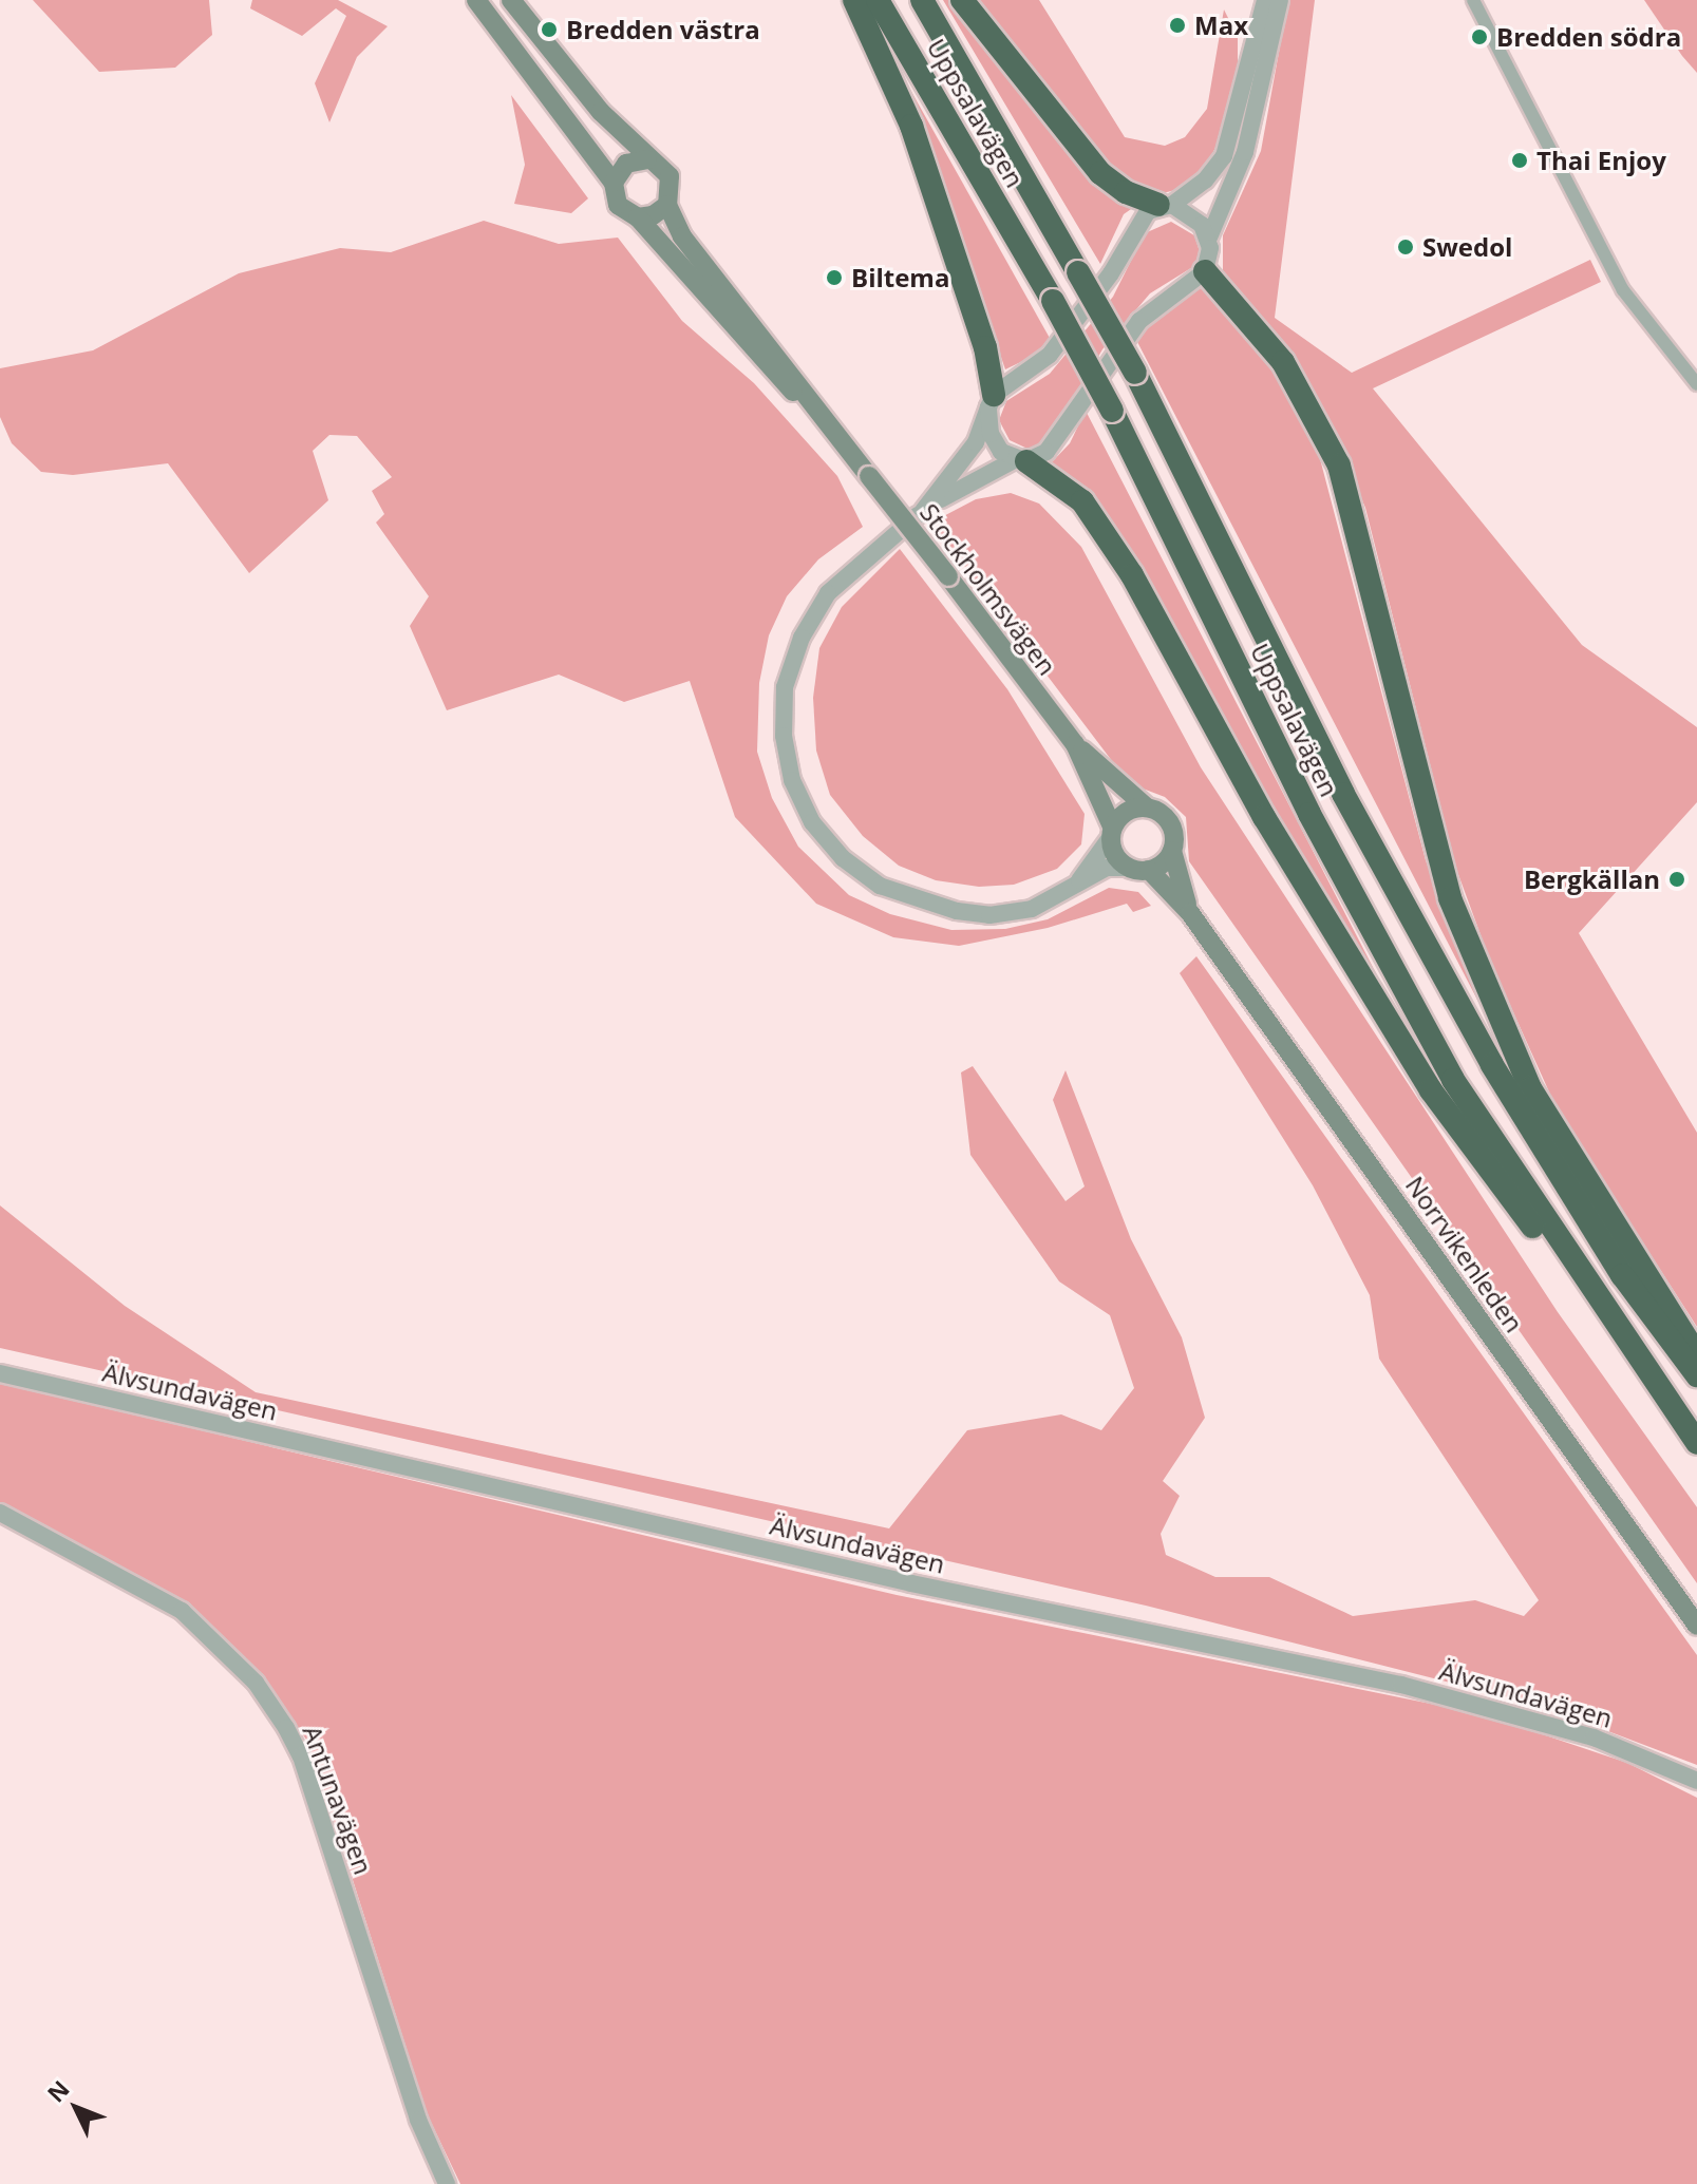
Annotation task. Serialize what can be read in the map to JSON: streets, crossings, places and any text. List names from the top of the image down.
{
  "streets": {
    "highway": ["Uppsalavägen"],
    "main road": ["Stockholmsvägen", "Norrvikenleden"],
    "street": ["Älvsundavägen", "Antunavägen"]
  },
  "crossings": [
    ["Stockholmsvägen", "Norrvikenleden"]
  ],
  "places": [
    "Max",
    "Bredden västra",
    "Bredden södra",
    "Thai Enjoy",
    "Swedol",
    "Biltema",
    "Bergkällan"
  ],
  "north": "top left"
}
